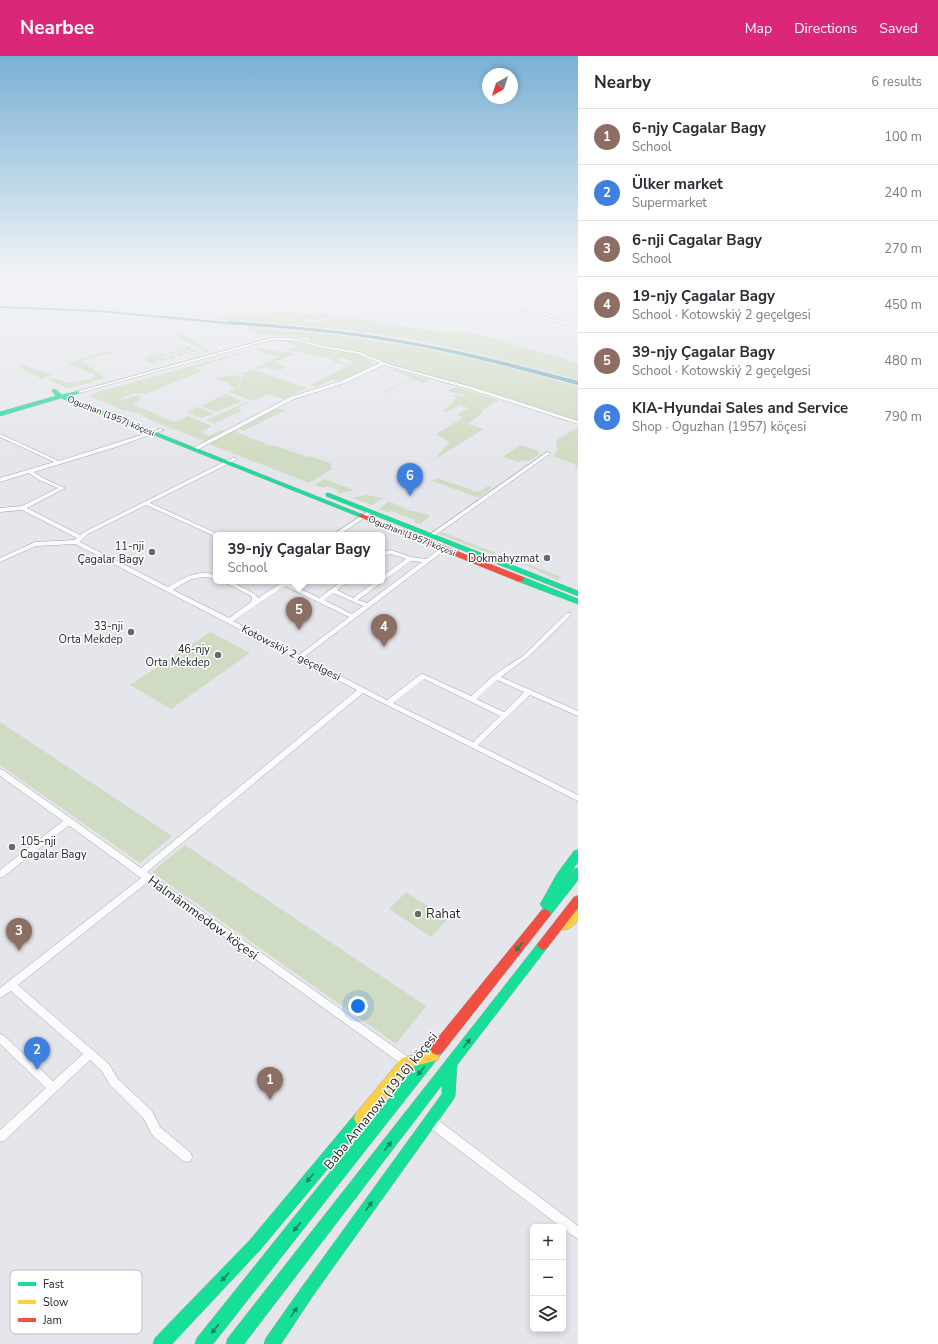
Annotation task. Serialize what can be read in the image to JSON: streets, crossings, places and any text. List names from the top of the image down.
{
  "streets": {
    "main road": ["Oguzhan (1957) köçesi", "Baba Annanow (1916) köçesi"],
    "street": ["Kotowskiý 2 geçelgesi", "Halmämmedow köçesi"]
  },
  "places": [
    "11-nji Çagalar Bagy",
    "Dokmahyzmat",
    "33-nji Orta Mekdep",
    "46-njy Orta Mekdep",
    "105-nji Cagalar Bagy",
    "Rahat"
  ],
  "legend": ["Fast", "Slow", "Jam"],
  "north": "bottom left",
  "page": {
    "header": "Nearbee",
    "nav": ["Map", "Directions", "Saved"],
    "heading": ["Nearby", "6 results"],
    "list": [
      {
        "mark": "1",
        "name": "6-njy Cagalar Bagy",
        "note": "School",
        "value": "100 m"
      },
      {
        "mark": "2",
        "name": "Ülker market",
        "note": "Supermarket",
        "value": "240 m"
      },
      {
        "mark": "3",
        "name": "6-nji Cagalar Bagy",
        "note": "School",
        "value": "270 m"
      },
      {
        "mark": "4",
        "name": "19-njy Çagalar Bagy",
        "note": "School · Kotowskiý 2 geçelgesi",
        "value": "450 m"
      },
      {
        "mark": "5",
        "name": "39-njy Çagalar Bagy",
        "note": "School · Kotowskiý 2 geçelgesi",
        "value": "480 m"
      },
      {
        "mark": "6",
        "name": "KIA-Hyundai Sales and Service",
        "note": "Shop · Oguzhan (1957) köçesi",
        "value": "790 m"
      }
    ],
    "pins": [
      "6",
      "5",
      "4",
      "3",
      "2",
      "1"
    ],
    "popup": ["39-njy Çagalar Bagy", "School"],
    "map_buttons": ["+", "−"]
  }
}
